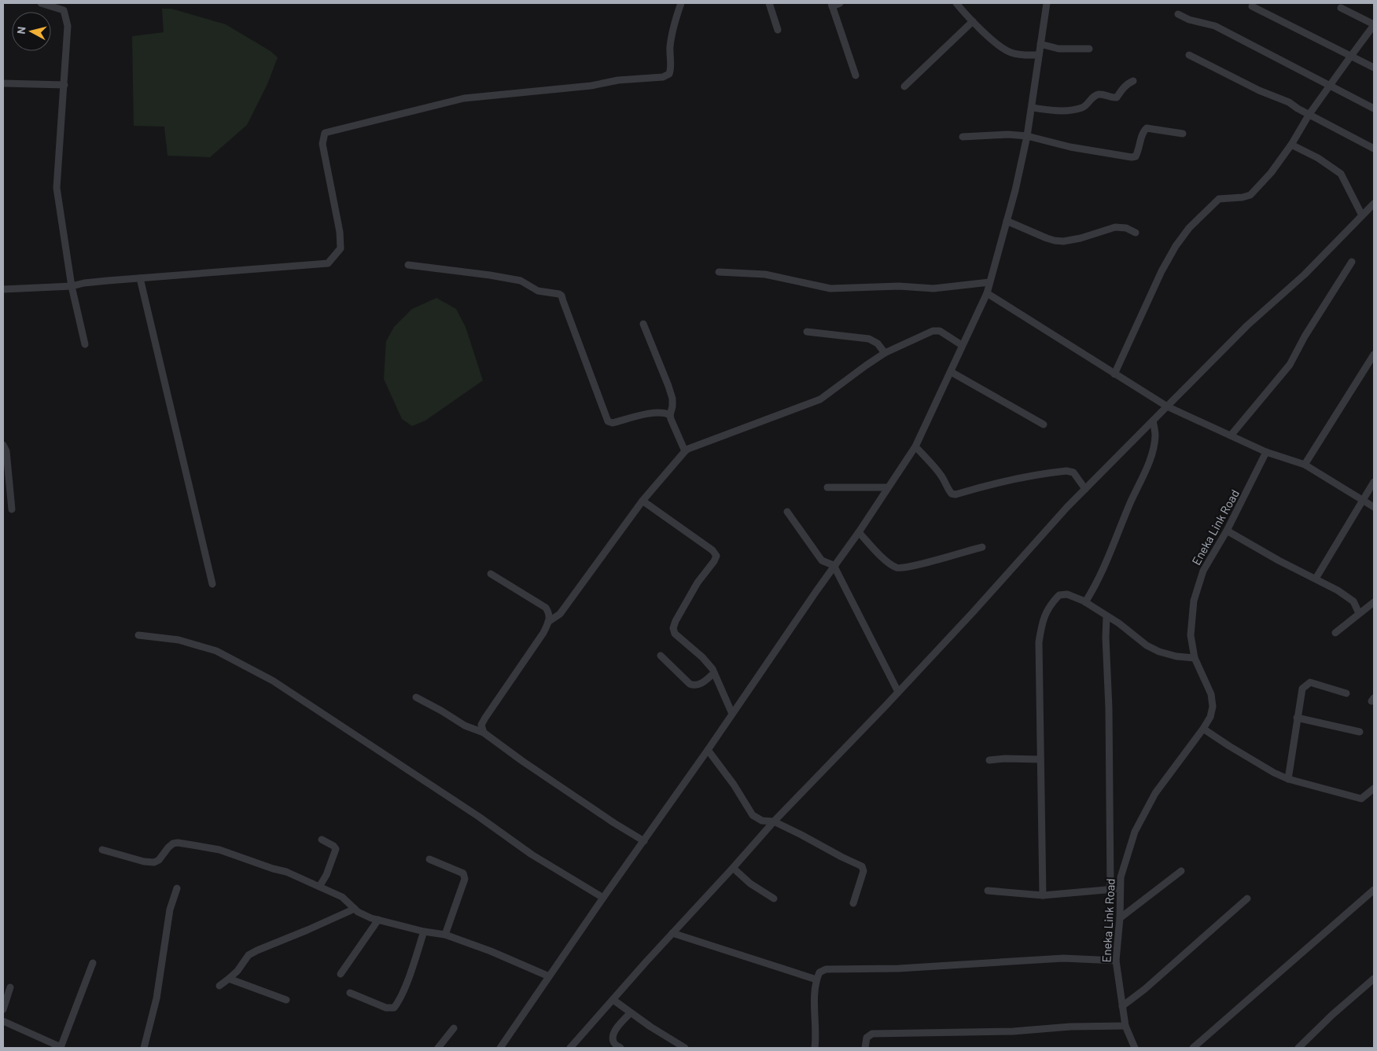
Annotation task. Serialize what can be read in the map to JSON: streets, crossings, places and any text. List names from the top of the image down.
{
  "streets": {
    "street": ["Eneka Link Road"]
  },
  "north": "left"
}
